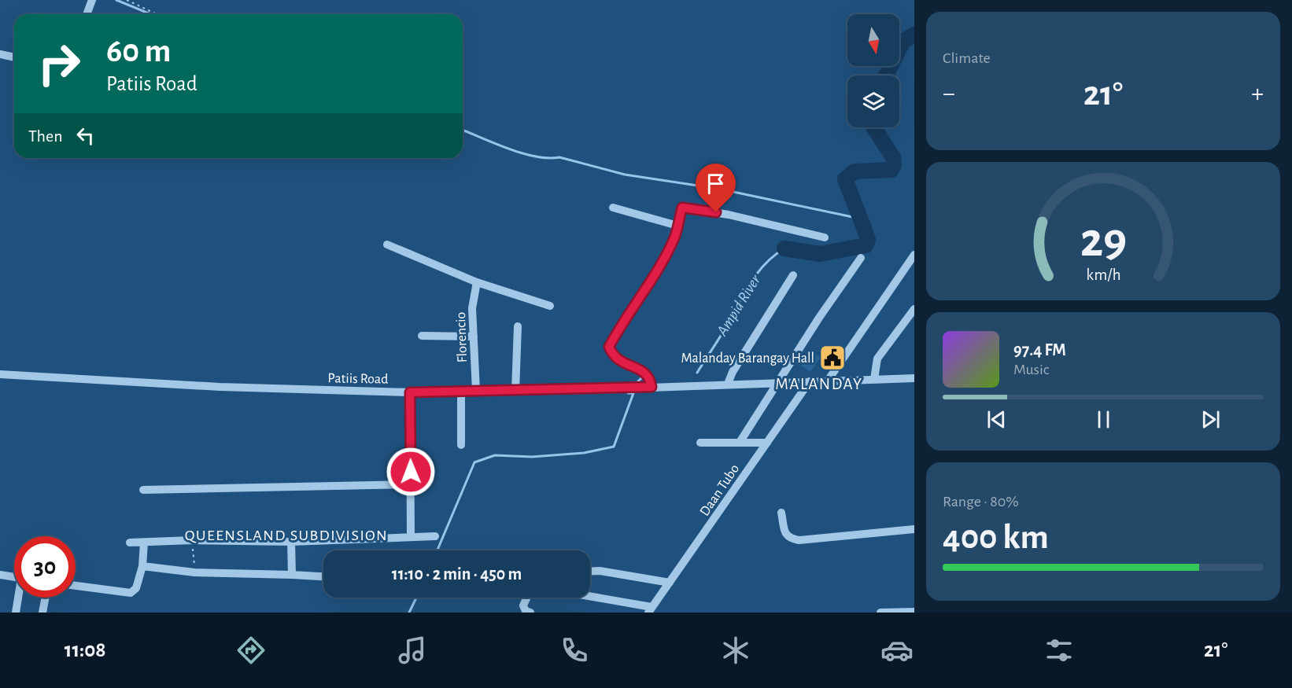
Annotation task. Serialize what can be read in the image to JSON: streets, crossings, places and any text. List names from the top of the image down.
{
  "streets": {
    "street": ["Florencio", "Patiis Road", "Daan Tubo"]
  },
  "crossings": [
    ["Florencio", "Patiis Road"],
    ["Patiis Road", "Daan Tubo"]
  ],
  "districts": ["MALANDAY", "QUEENSLAND SUBDIVISION"],
  "water": ["Ampid River"],
  "places": {
    "public building": ["Malanday Barangay Hall"]
  },
  "north": "bottom",
  "page": {
    "tile": [
      "Climate",
      ["Range · 80%", "400 km"]
    ],
    "turn": ["60 m", "Patiis Road"],
    "heat": ["−", "21°", "+"],
    "then": "Then",
    "song": ["97.4 FM", "Music"],
    "limit": "30",
    "trip": "11:10 · 2 min · 450 m",
    "tabs": ["11:08", "21°"],
    "gauge": ["29", "km/h"]
  }
}
